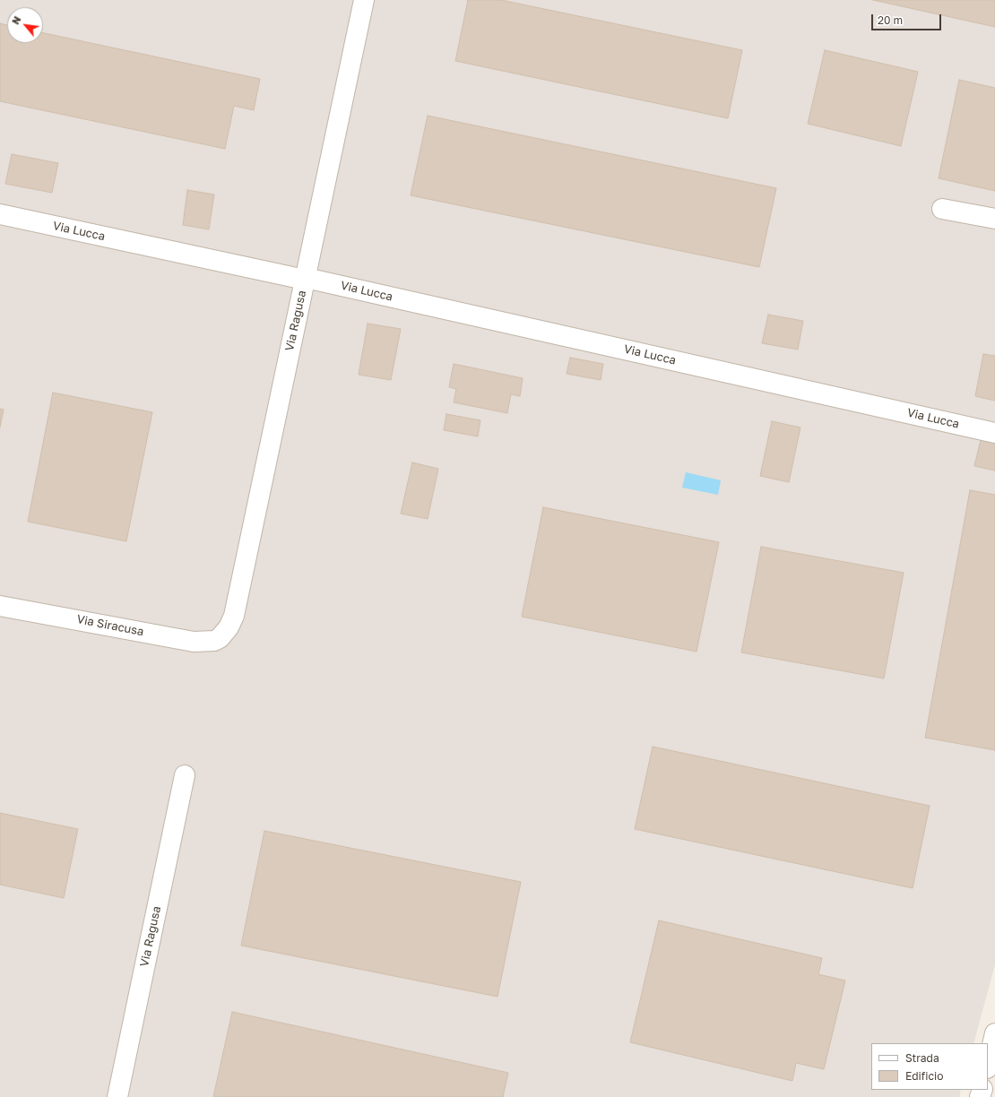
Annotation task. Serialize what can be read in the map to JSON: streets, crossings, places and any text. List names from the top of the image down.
{
  "streets": {
    "street": ["Via Lucca", "Via Ragusa", "Via Siracusa"]
  },
  "crossings": [
    ["Via Lucca", "Via Ragusa"],
    ["Via Ragusa", "Via Siracusa"]
  ],
  "legend": ["Strada", "Edificio"],
  "scale_bar": "20 m",
  "north": "top left"
}
